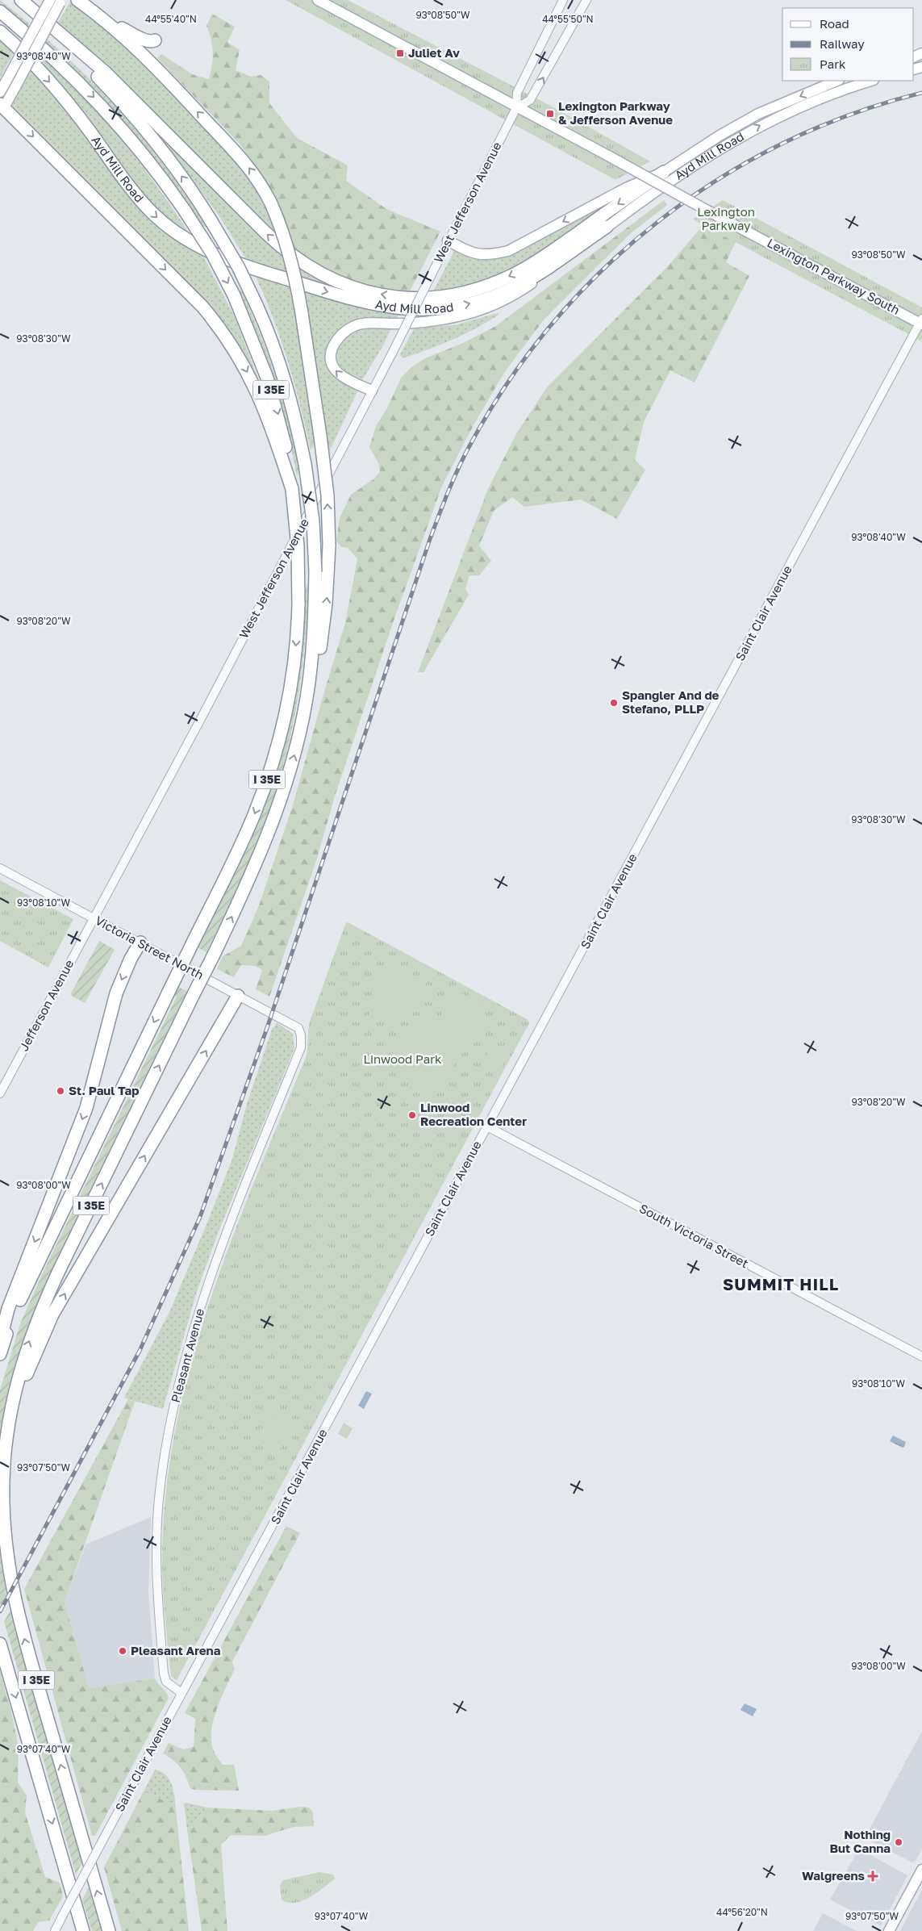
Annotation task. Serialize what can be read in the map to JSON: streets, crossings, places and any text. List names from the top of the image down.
{
  "streets": {
    "highway": ["Ayd Mill Road", "I 35E"],
    "main road": ["Lexington Parkway South"],
    "street": [
      "West Jefferson Avenue",
      "Saint Clair Avenue",
      "Victoria Street North",
      "Jefferson Avenue",
      "South Victoria Street",
      "Pleasant Avenue"
    ]
  },
  "crossings": [
    ["Ayd Mill Road", "West Jefferson Avenue"],
    ["West Jefferson Avenue", "Lexington Parkway South"],
    ["West Jefferson Avenue", "Victoria Street North"],
    ["West Jefferson Avenue", "Jefferson Avenue"],
    ["Lexington Parkway South", "Saint Clair Avenue"],
    ["Saint Clair Avenue", "South Victoria Street"],
    ["Saint Clair Avenue", "Pleasant Avenue"],
    ["Victoria Street North", "Jefferson Avenue"],
    ["Victoria Street North", "Pleasant Avenue"]
  ],
  "districts": ["SUMMIT HILL"],
  "parks": ["Lexington Parkway", "Linwood Park"],
  "places": {
    "transit": ["Juliet Av", "Lexington Parkway & Jefferson Avenue"],
    "other": [
      "Spangler And de Stefano, PLLP",
      "St. Paul Tap",
      "Linwood Recreation Center",
      "Pleasant Arena",
      "Nothing But Canna"
    ],
    "health": ["Walgreens"]
  },
  "legend": ["Road", "Railway", "Park"],
  "coordinates": [
    "93°08'50\"W",
    "44°55'40\"N",
    "44°55'50\"N",
    "93°08'40\"W",
    "93°08'30\"W",
    "93°08'20\"W",
    "93°08'10\"W",
    "93°08'00\"W",
    "93°07'50\"W",
    "93°07'40\"W",
    "44°56'20\"N"
  ]
}
